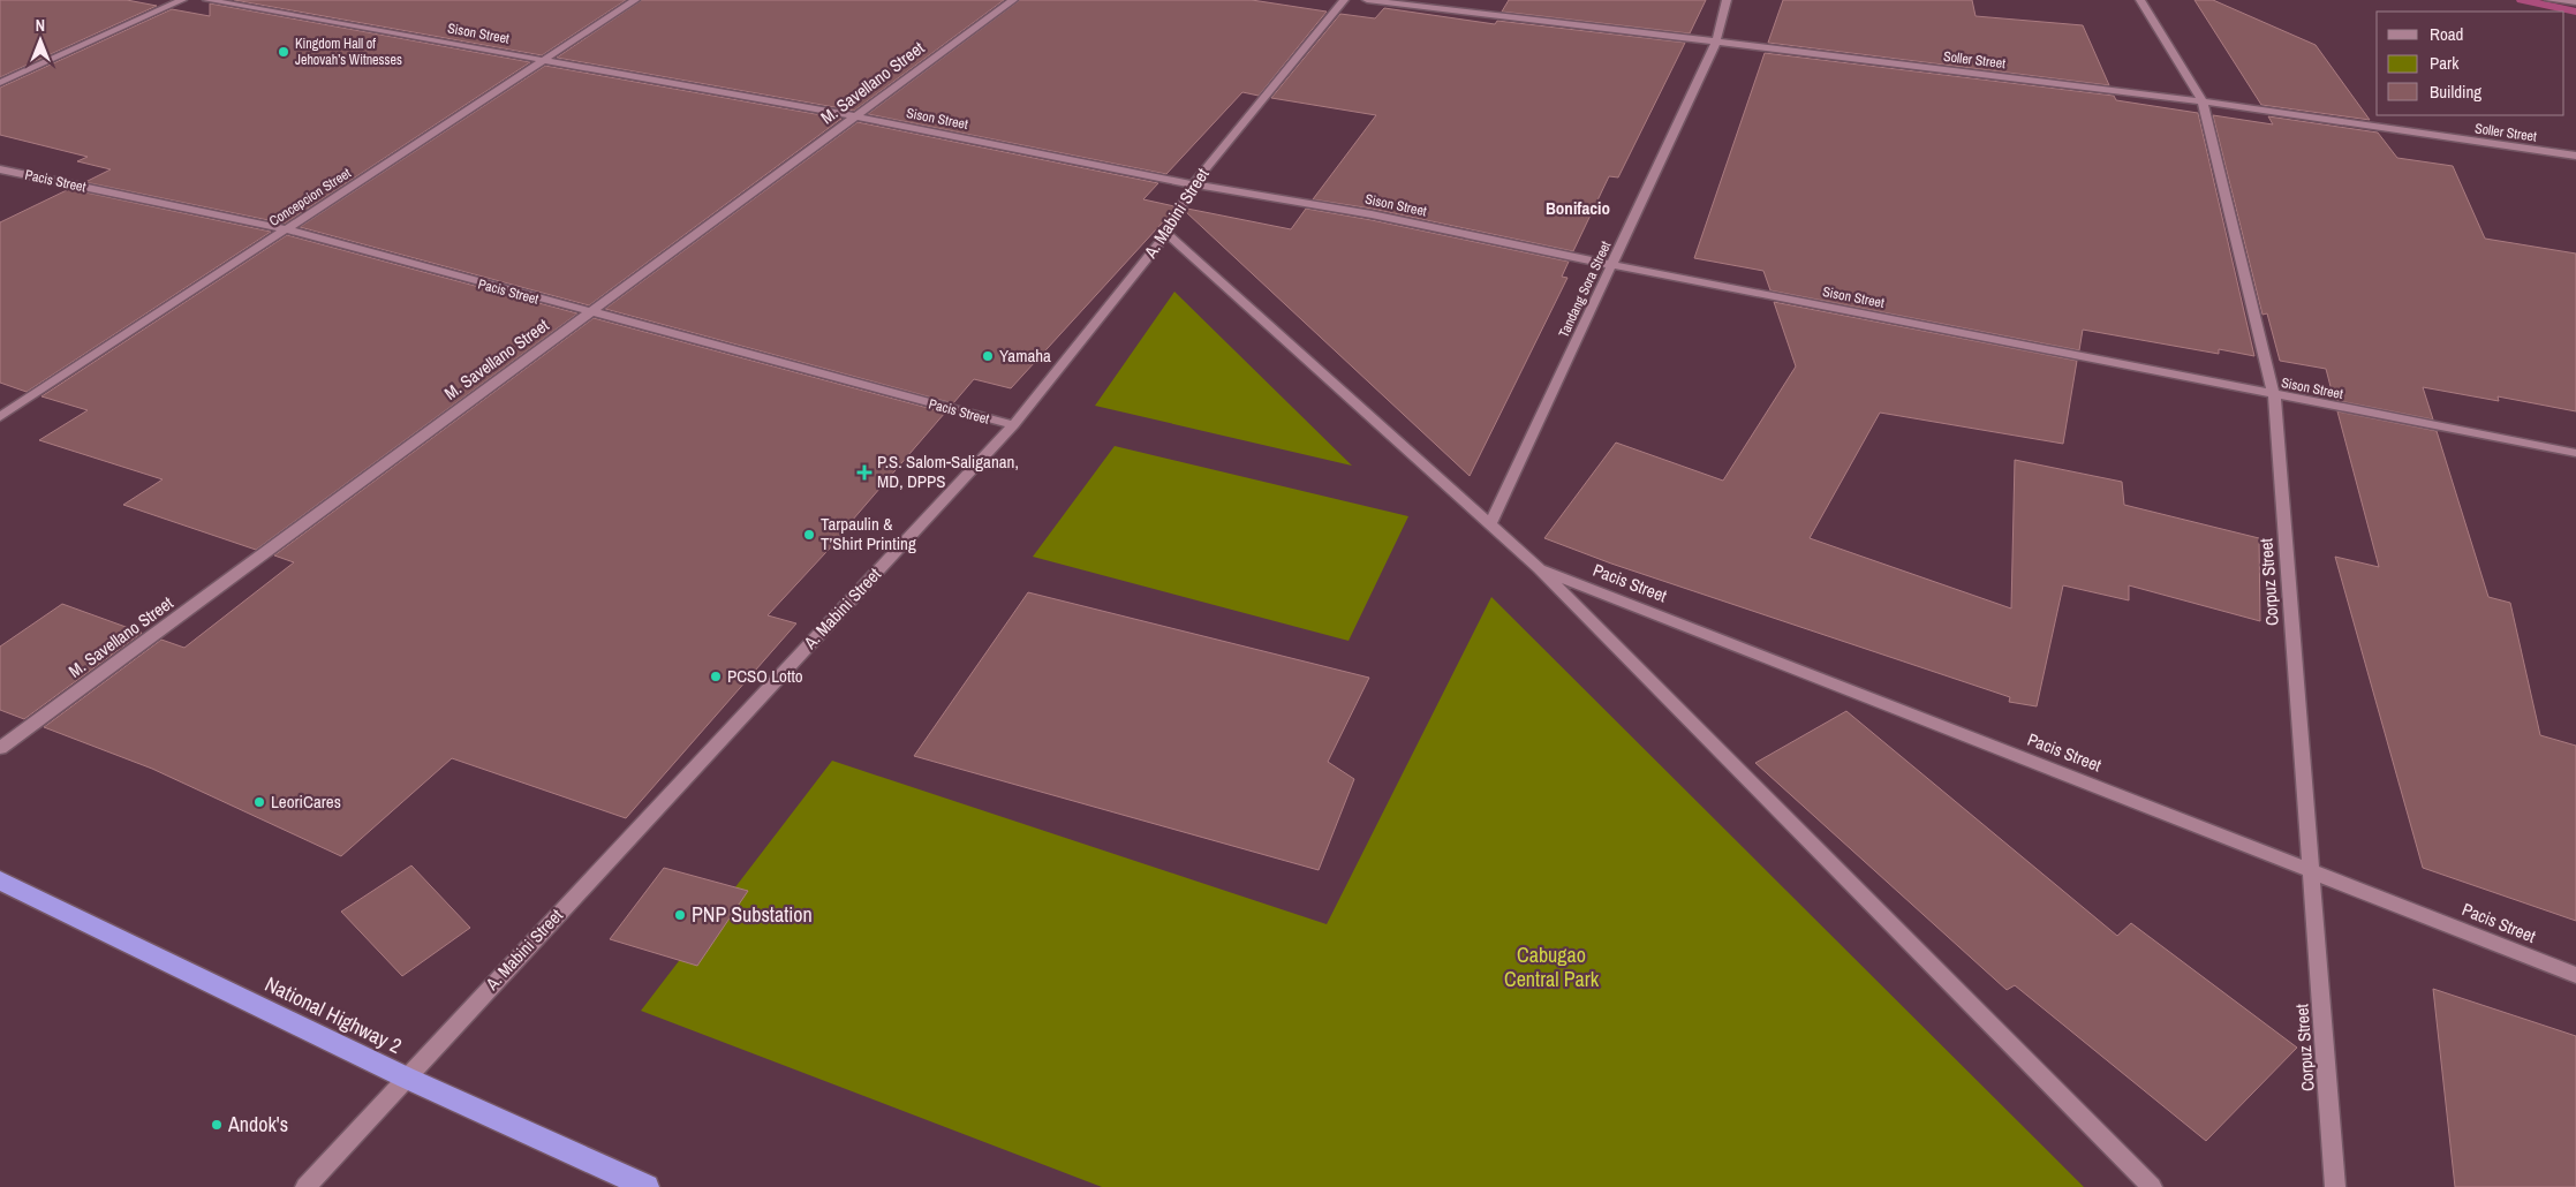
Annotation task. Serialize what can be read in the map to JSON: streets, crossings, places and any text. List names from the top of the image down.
{
  "streets": {
    "highway": ["National Highway 2"],
    "street": [
      "Sison Street",
      "Soller Street",
      "M. Savellano Street",
      "Pacis Street",
      "Concepcion Street",
      "A. Mabini Street",
      "Tandang Sora Street",
      "Corpuz Street"
    ]
  },
  "crossings": [
    ["Sison Street", "M. Savellano Street"],
    ["Sison Street", "Concepcion Street"],
    ["Sison Street", "A. Mabini Street"],
    ["Sison Street", "Tandang Sora Street"],
    ["Sison Street", "Corpuz Street"],
    ["Soller Street", "Tandang Sora Street"],
    ["Soller Street", "Corpuz Street"],
    ["M. Savellano Street", "Pacis Street"],
    ["Pacis Street", "Concepcion Street"],
    ["Pacis Street", "A. Mabini Street"],
    ["Pacis Street", "Corpuz Street"],
    ["A. Mabini Street", "National Highway 2"]
  ],
  "districts": ["Bonifacio"],
  "parks": ["Cabugao Central Park"],
  "places": {
    "other": [
      "Kingdom Hall of Jehovah’s Witnesses",
      "Yamaha",
      "Tarpaulin & T’Shirt Printing",
      "PCSO Lotto",
      "LeoriCares",
      "PNP Substation",
      "Andok's"
    ],
    "health": ["P.S. Salom-Saliganan, MD, DPPS"]
  },
  "legend": ["Road", "Park", "Building"],
  "north": "top"
}
